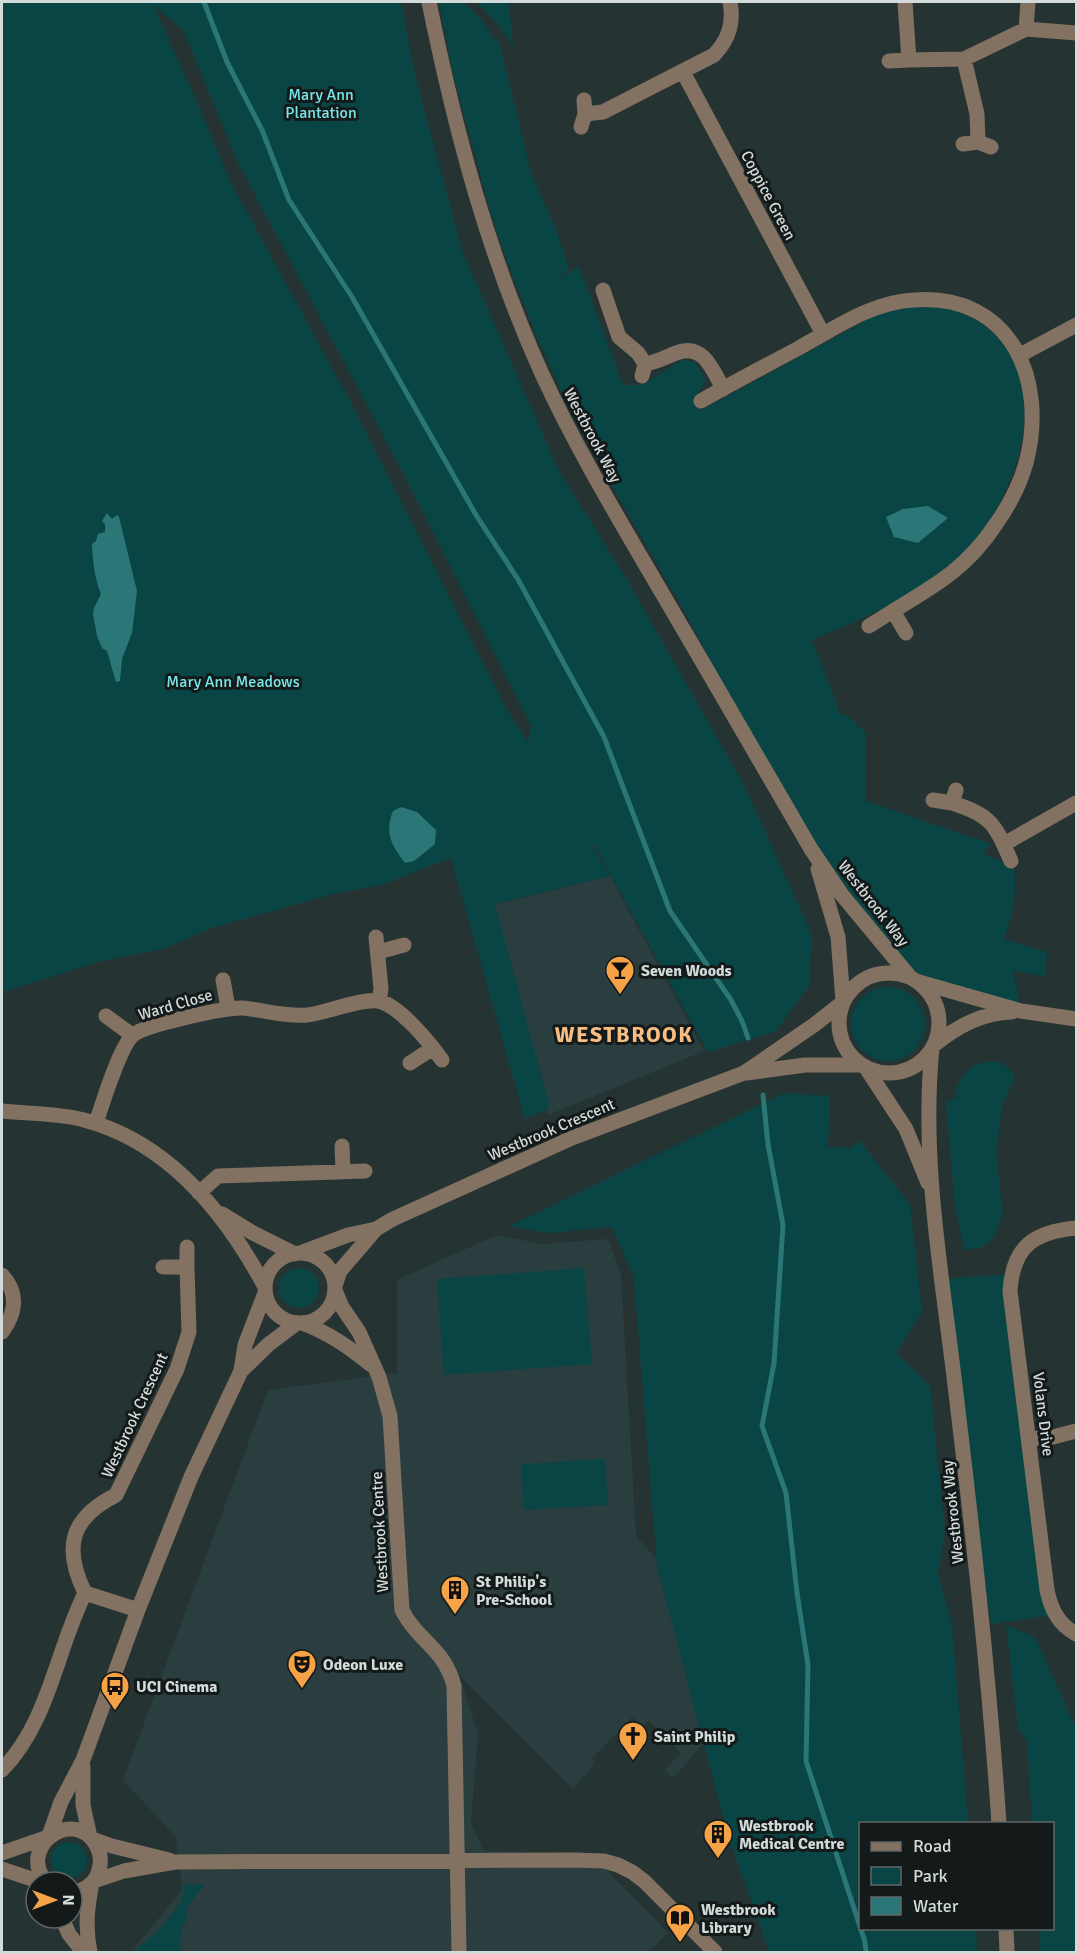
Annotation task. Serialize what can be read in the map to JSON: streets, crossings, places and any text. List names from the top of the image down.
{
  "streets": {
    "street": [
      "Coppice Green",
      "Westbrook Way",
      "Ward Close",
      "Westbrook Crescent",
      "Volans Drive",
      "Westbrook Centre"
    ]
  },
  "crossings": [
    ["Westbrook Way", "Westbrook Crescent"],
    ["Westbrook Crescent", "Westbrook Centre"]
  ],
  "districts": ["WESTBROOK"],
  "parks": ["Mary Ann Plantation", "Mary Ann Meadows"],
  "places": {
    "bar": ["Seven Woods"],
    "building": ["St Philip's Pre-School", "Westbrook Medical Centre"],
    "theatre": ["Odeon Luxe"],
    "bus stop": ["UCI Cinema"],
    "church": ["Saint Philip"],
    "library": ["Westbrook Library"]
  },
  "legend": ["Road", "Park", "Water"],
  "north": "right"
}
